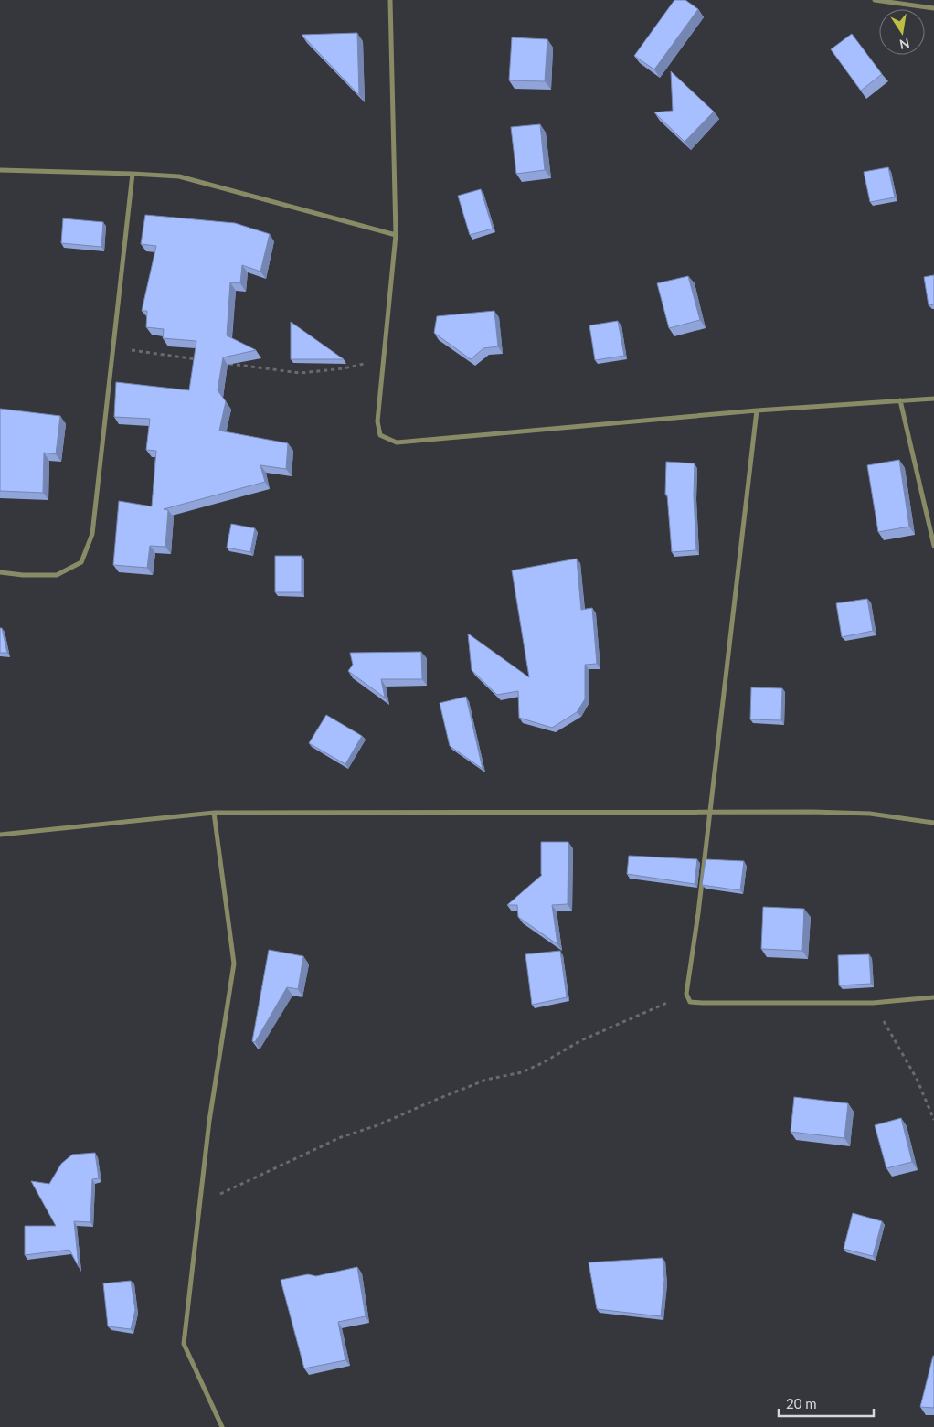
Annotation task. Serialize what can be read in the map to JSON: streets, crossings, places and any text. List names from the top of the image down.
{
  "scale_bar": "20 m",
  "north": "bottom"
}
